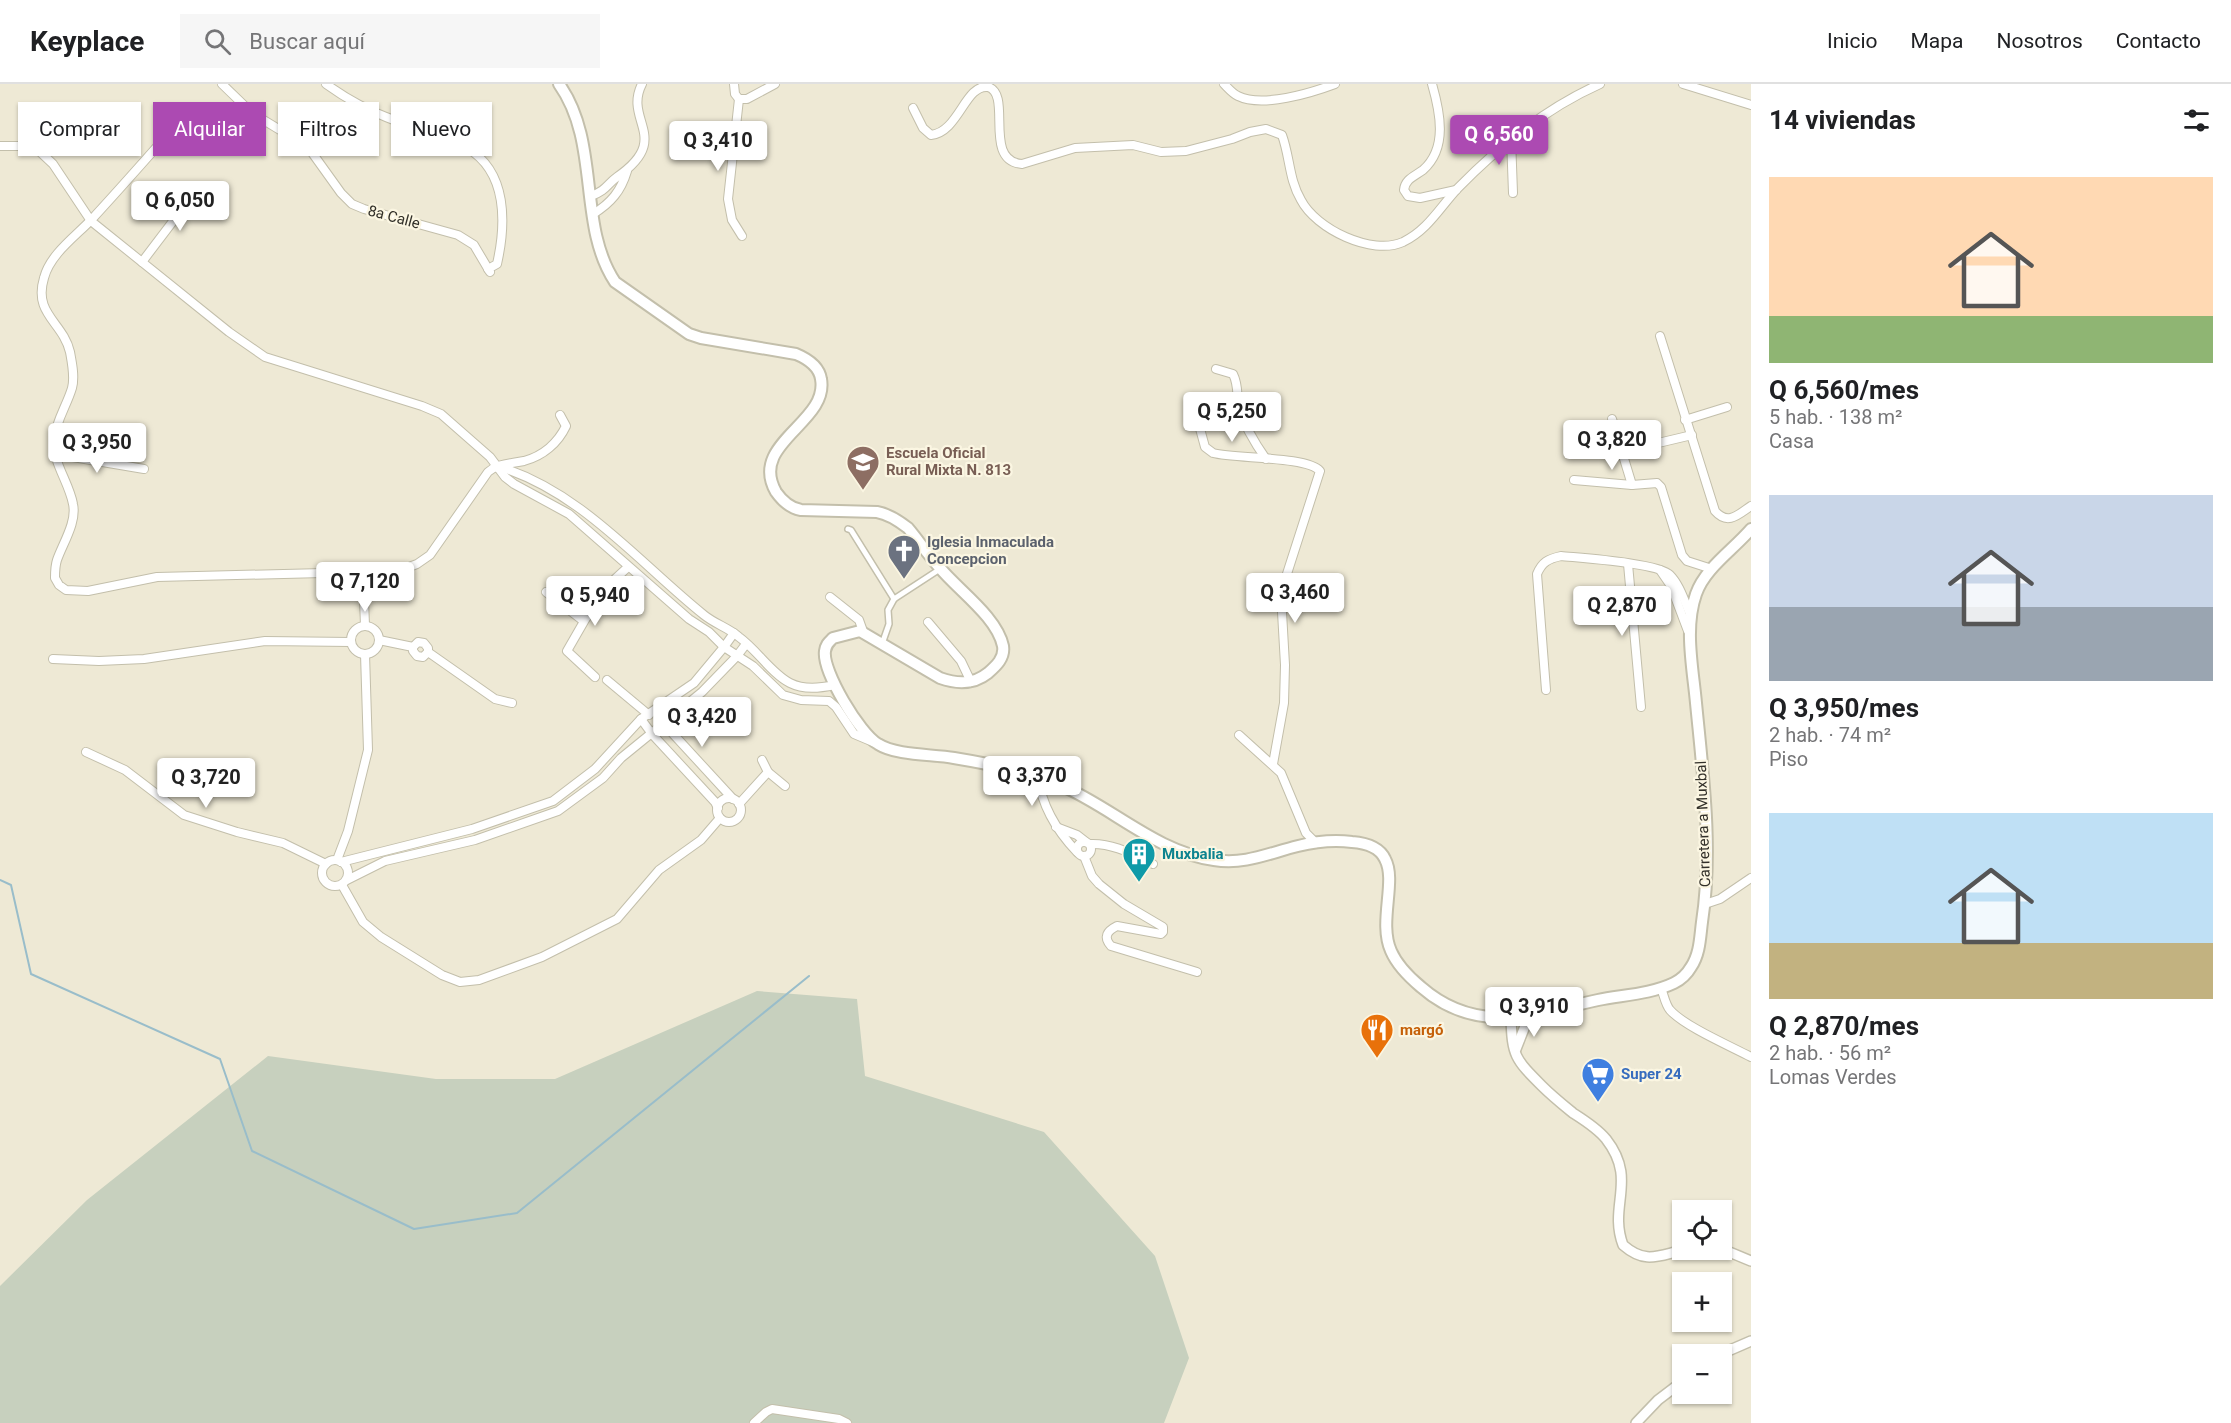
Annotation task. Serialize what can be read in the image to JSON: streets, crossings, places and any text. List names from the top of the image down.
{
  "streets": {
    "main road": ["Carretera a Muxbal"],
    "street": ["8a Calle"]
  },
  "places": {
    "school or university": ["Escuela Oficial Rural Mixta N. 813"],
    "church": ["Iglesia Inmaculada Concepcion"],
    "building": ["Muxbalia"],
    "restaurant": ["margó"],
    "supermarket": ["Super 24"]
  },
  "page": {
    "header": "Keyplace",
    "search": "Buscar aquí",
    "nav": [
      "Inicio",
      "Mapa",
      "Nosotros",
      "Contacto"
    ],
    "heading": "14 viviendas",
    "chip": [
      "Comprar",
      "Alquilar",
      "Filtros",
      "Nuevo"
    ],
    "price": [
      "Q 6,560",
      "Q 3,410",
      "Q 6,050",
      "Q 5,250",
      "Q 3,820",
      "Q 3,950",
      "Q 7,120",
      "Q 3,460",
      "Q 5,940",
      "Q 2,870",
      "Q 3,420",
      "Q 3,370",
      "Q 3,720",
      "Q 3,910"
    ],
    "list": [
      {
        "name": "Q 6,560/mes",
        "note": "5 hab. · 138 m² · Casa"
      },
      {
        "name": "Q 3,950/mes",
        "note": "2 hab. · 74 m² · Piso"
      },
      {
        "name": "Q 2,870/mes",
        "note": "2 hab. · 56 m² · Lomas Verdes"
      }
    ],
    "map_buttons": ["+", "−"]
  }
}
